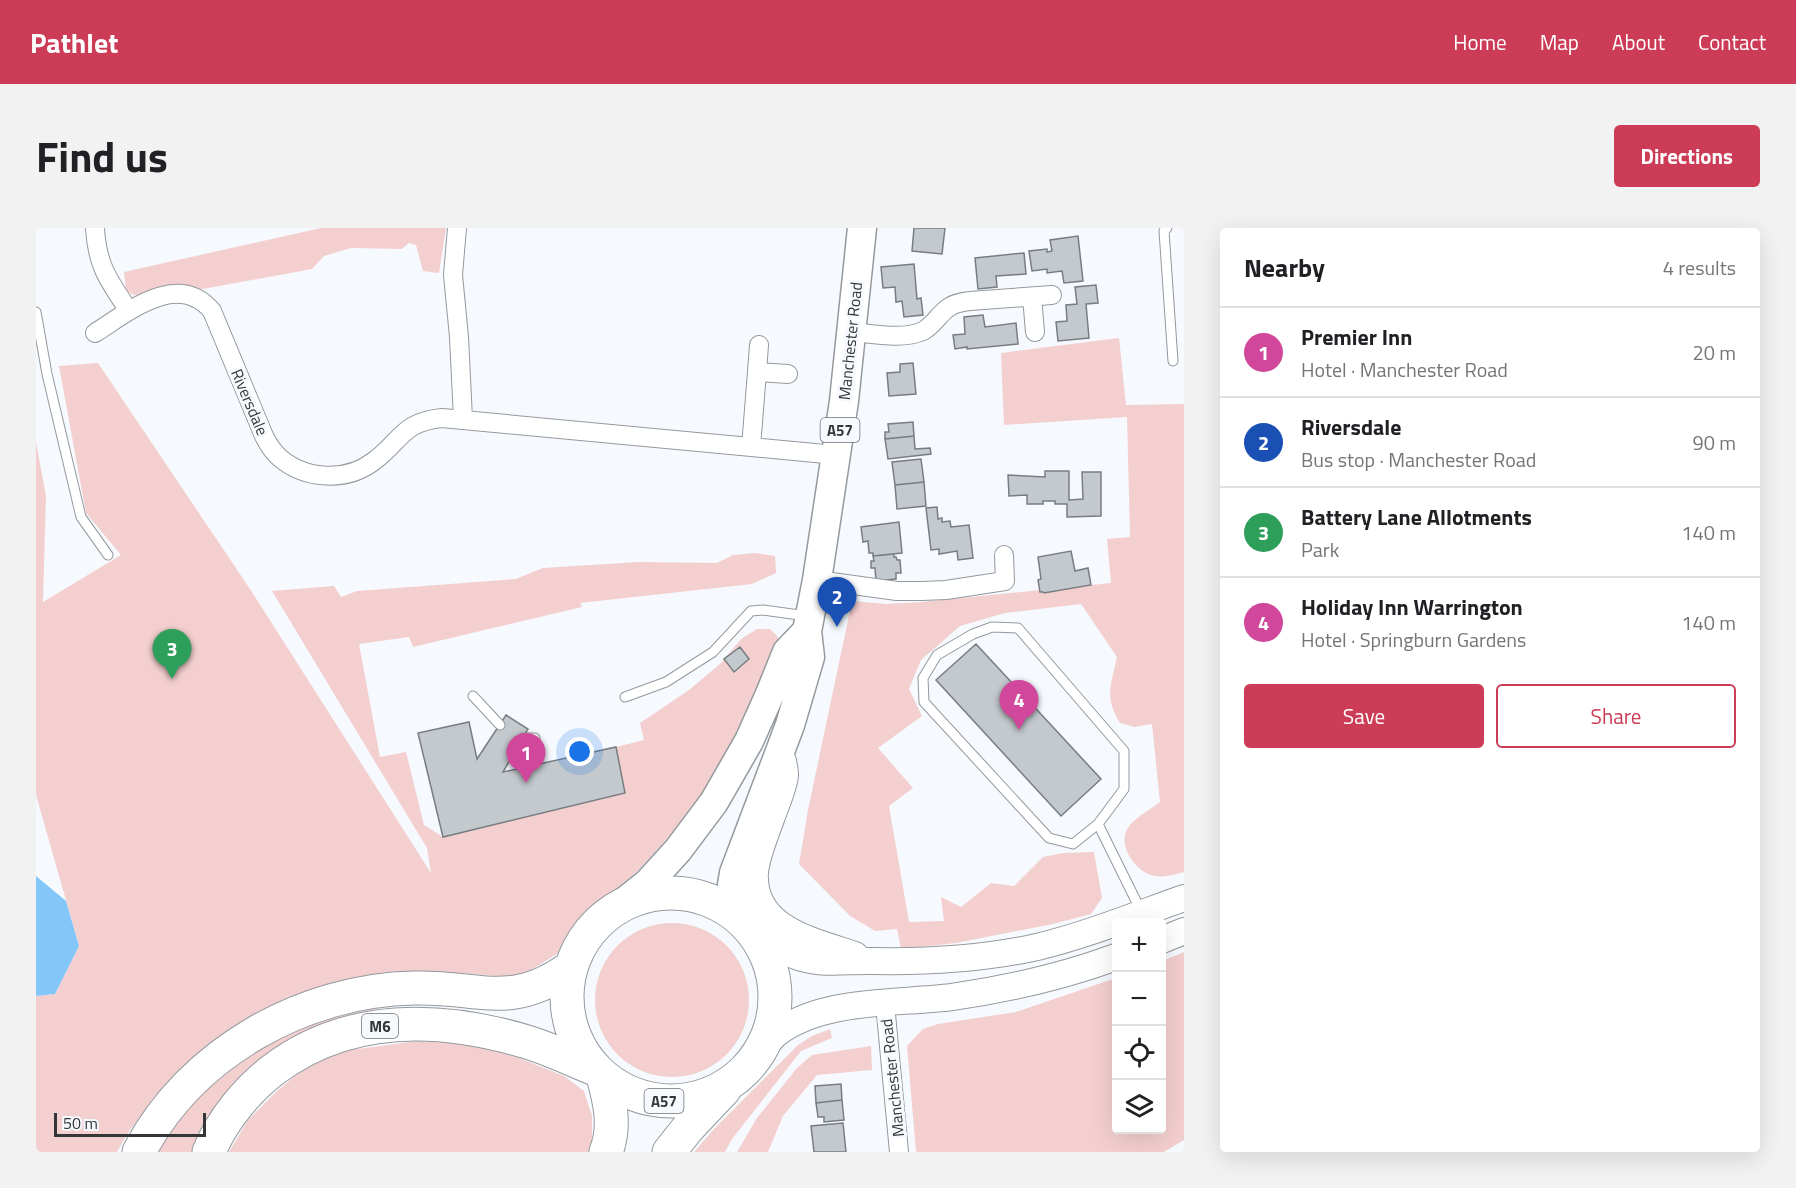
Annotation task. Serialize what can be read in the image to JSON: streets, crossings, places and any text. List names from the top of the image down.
{
  "streets": {
    "highway": ["A57", "M6"],
    "main road": ["Manchester Road"],
    "street": ["Riversdale"]
  },
  "crossings": [
    ["Manchester Road", "Riversdale"],
    ["Manchester Road", "A57"],
    ["Manchester Road", "M6"],
    ["A57", "M6"]
  ],
  "scale_bar": "50 m",
  "page": {
    "header": "Pathlet",
    "nav": [
      "Home",
      "Map",
      "About",
      "Contact"
    ],
    "title": "Find us",
    "buttons": [
      "Directions",
      ["Save", "Share"]
    ],
    "heading": ["Nearby", "4 results"],
    "list": [
      {
        "mark": "1",
        "name": "Premier Inn",
        "note": "Hotel · Manchester Road",
        "value": "20 m"
      },
      {
        "mark": "2",
        "name": "Riversdale",
        "note": "Bus stop · Manchester Road",
        "value": "90 m"
      },
      {
        "mark": "3",
        "name": "Battery Lane Allotments",
        "note": "Park",
        "value": "140 m"
      },
      {
        "mark": "4",
        "name": "Holiday Inn Warrington",
        "note": "Hotel · Springburn Gardens",
        "value": "140 m"
      }
    ],
    "pins": [
      "2",
      "3",
      "4",
      "1"
    ],
    "map_buttons": ["+", "−"],
    "scale": "50 m"
  }
}
